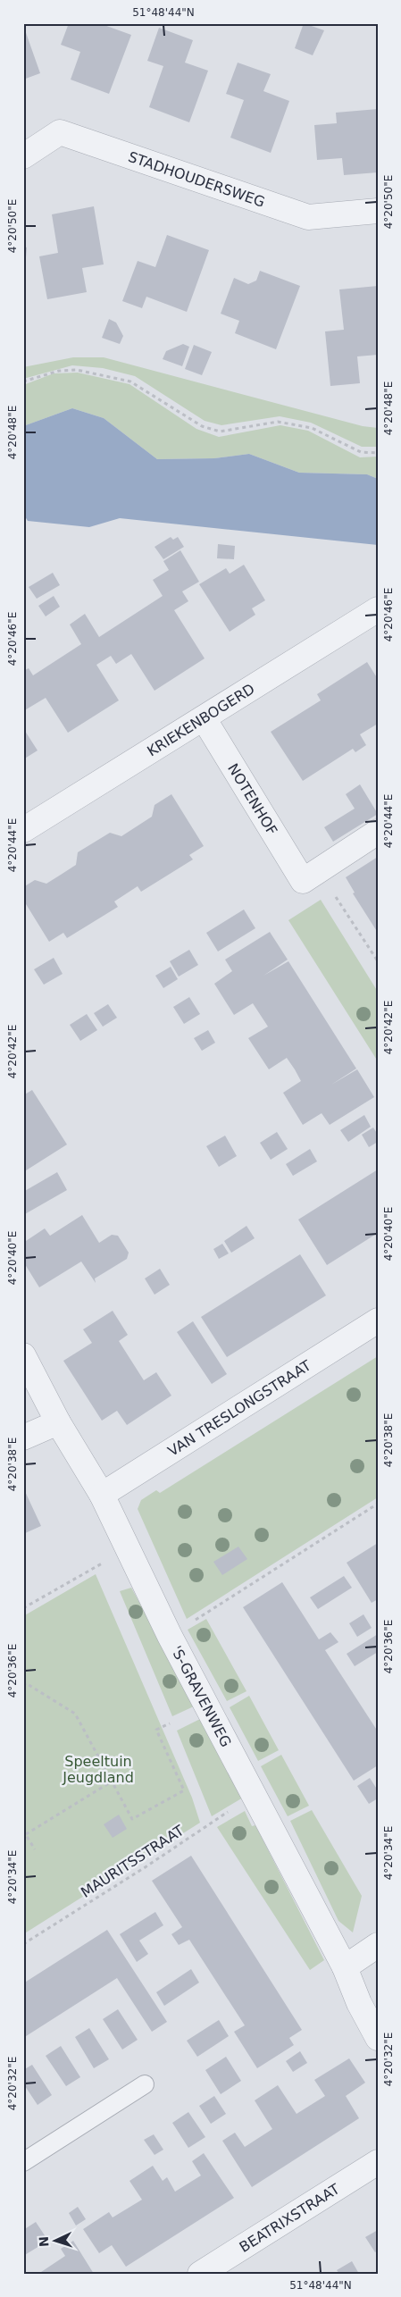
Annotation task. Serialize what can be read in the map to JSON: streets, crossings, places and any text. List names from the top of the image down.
{
  "streets": {
    "street": [
      "STADHOUDERSWEG",
      "KRIEKENBOGERD",
      "NOTENHOF",
      "VAN TRESLONGSTRAAT",
      "'S-GRAVENWEG",
      "BEATRIXSTRAAT"
    ],
    "path": ["MAURITSSTRAAT"]
  },
  "crossings": [
    ["KRIEKENBOGERD", "NOTENHOF"],
    ["VAN TRESLONGSTRAAT", "'S-GRAVENWEG"],
    ["'S-GRAVENWEG", "MAURITSSTRAAT"]
  ],
  "parks": ["Speeltuin Jeugdland"],
  "north": "left",
  "coordinates": [
    "51°48'44\"N",
    "4°20'50\"E",
    "4°20'48\"E",
    "4°20'46\"E",
    "4°20'44\"E",
    "4°20'42\"E",
    "4°20'40\"E",
    "4°20'38\"E",
    "4°20'36\"E",
    "4°20'34\"E",
    "4°20'32\"E"
  ]
}
